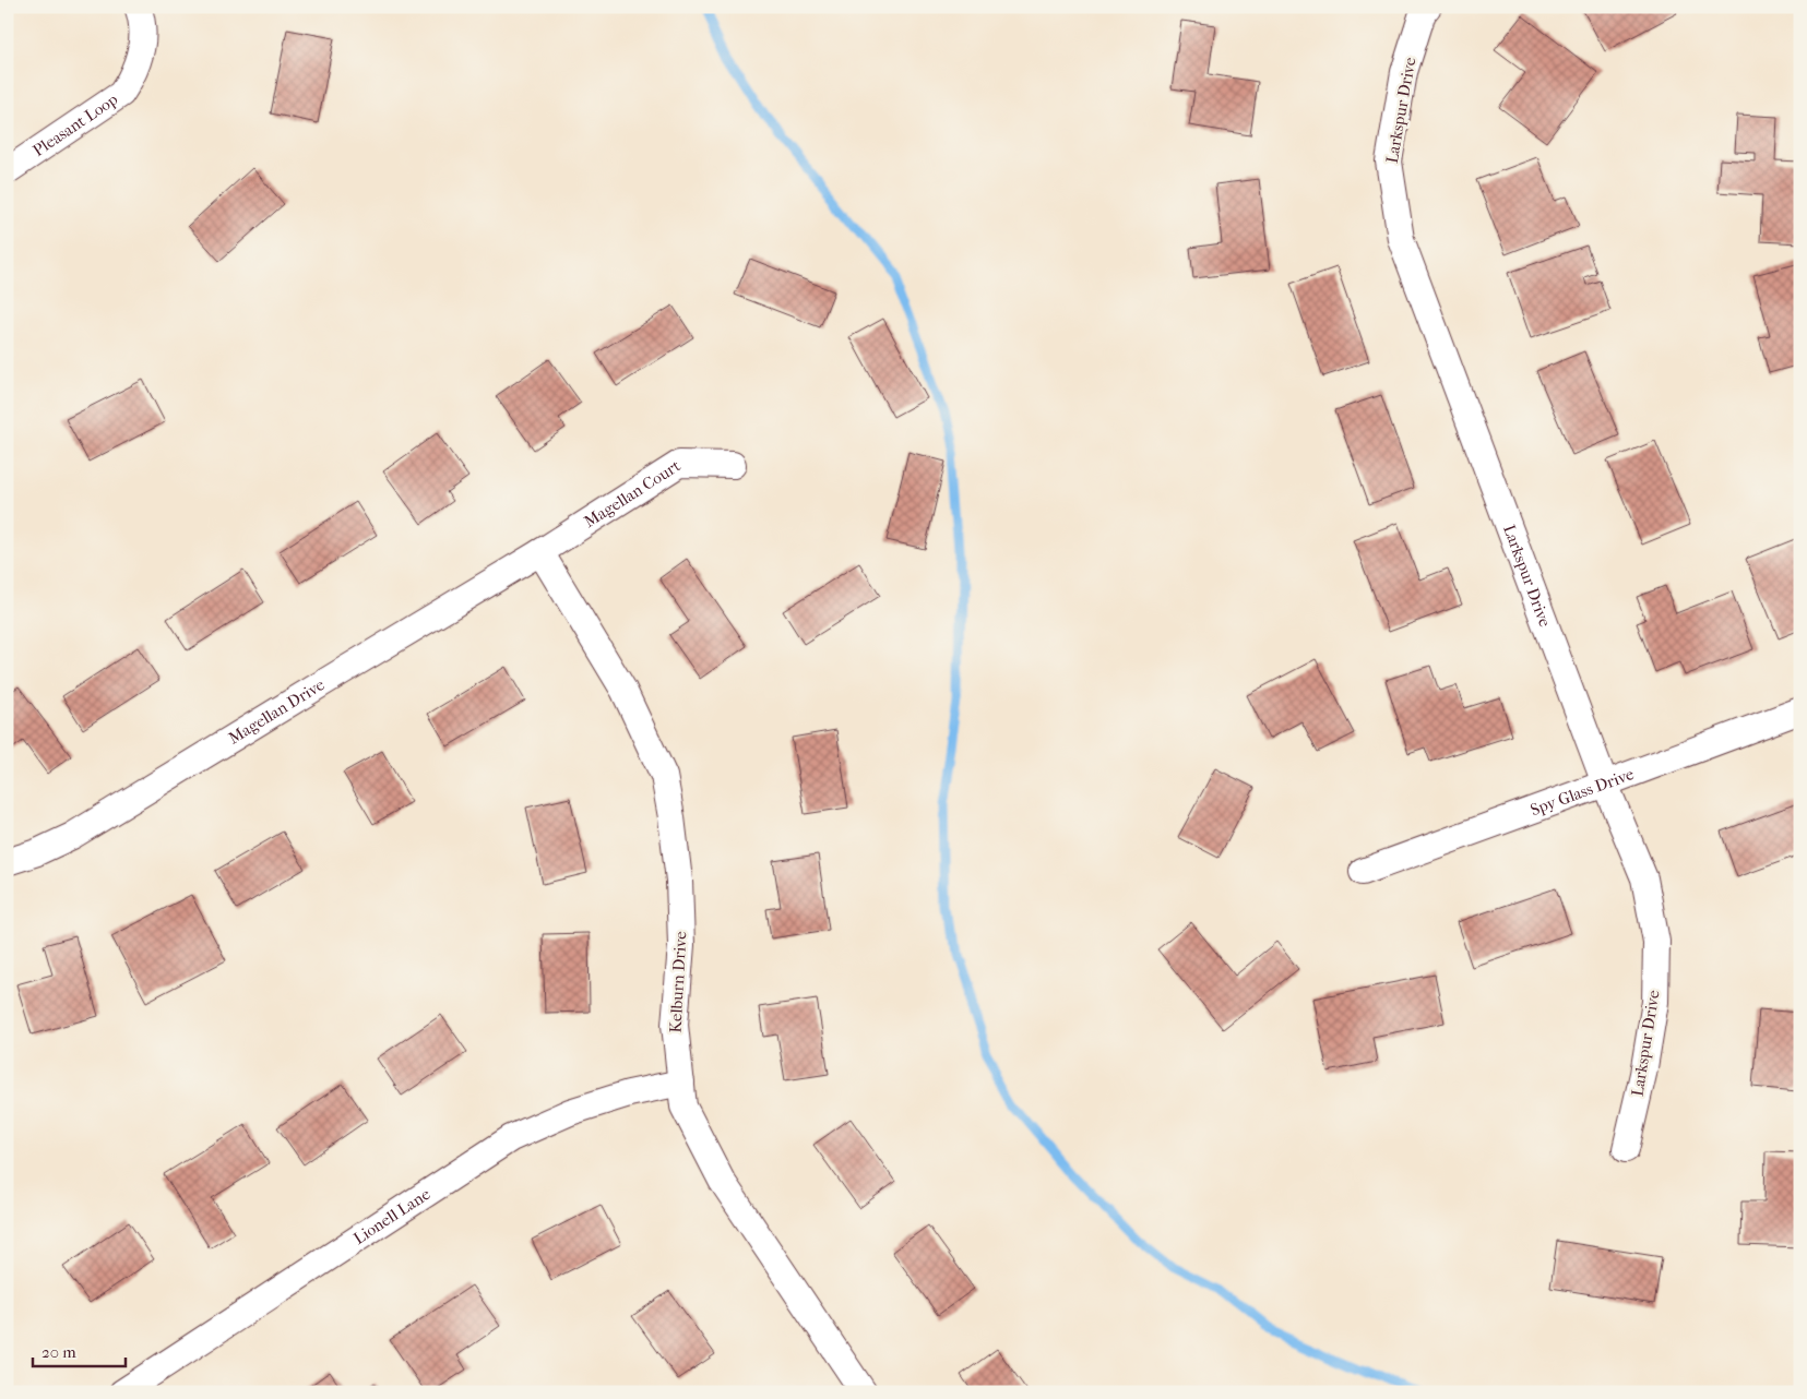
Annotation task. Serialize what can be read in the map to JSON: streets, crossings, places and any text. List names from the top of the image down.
{
  "streets": {
    "street": [
      "Larkspur Drive",
      "Pleasant Loop",
      "Magellan Court",
      "Magellan Drive",
      "Spy Glass Drive",
      "Kelburn Drive",
      "Lionell Lane"
    ]
  },
  "crossings": [
    ["Larkspur Drive", "Spy Glass Drive"],
    ["Magellan Court", "Magellan Drive"],
    ["Magellan Court", "Kelburn Drive"],
    ["Magellan Drive", "Kelburn Drive"],
    ["Kelburn Drive", "Lionell Lane"]
  ],
  "scale_bar": "20 m"
}
